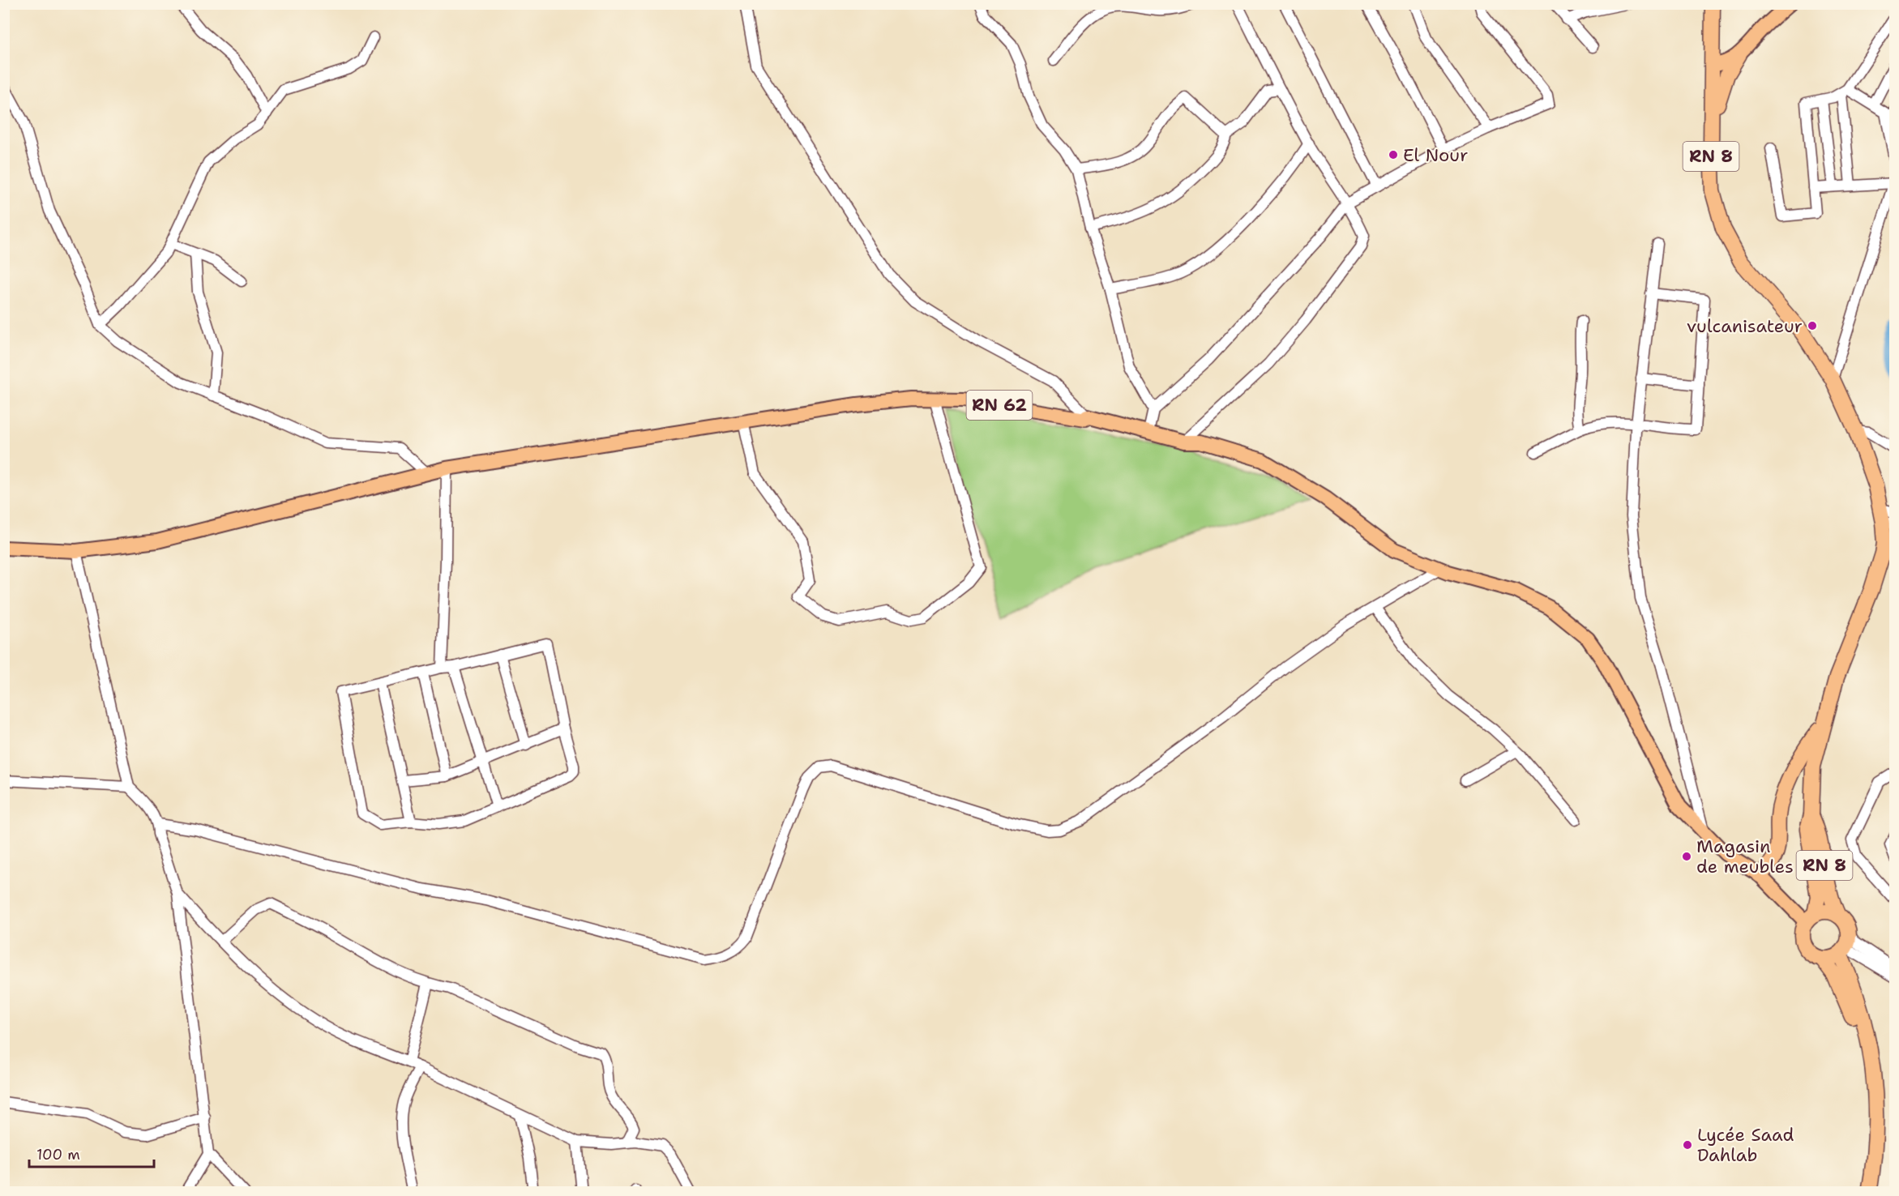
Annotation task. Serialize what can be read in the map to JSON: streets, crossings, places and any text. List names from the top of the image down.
{
  "streets": {
    "highway": ["RN 8"],
    "main road": ["RN 62"]
  },
  "crossings": [
    ["RN 8", "RN 62"]
  ],
  "places": [
    "El Nour",
    "vulcanisateur",
    "Magasin de meubles",
    "Lycée Saad Dahlab"
  ],
  "scale_bar": "100 m"
}
